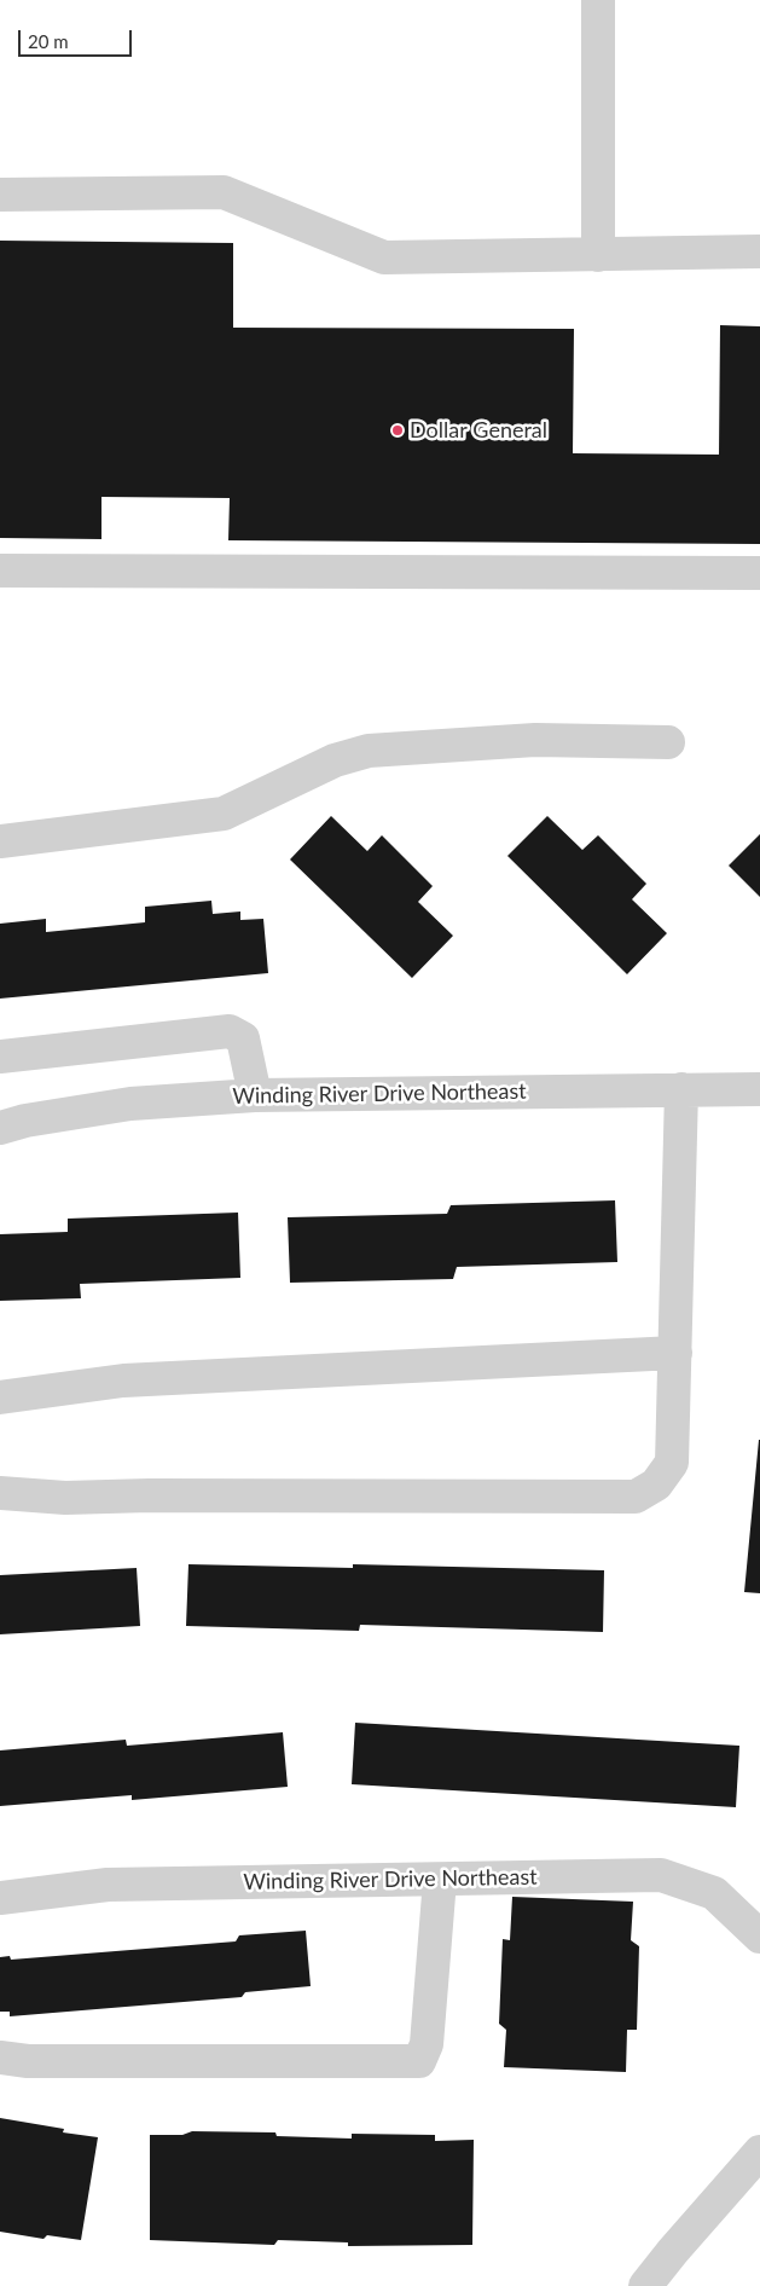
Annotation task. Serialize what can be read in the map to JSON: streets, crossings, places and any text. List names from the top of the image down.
{
  "streets": {
    "street": ["Winding River Drive Northeast"]
  },
  "places": ["Dollar General"],
  "scale_bar": "20 m"
}
